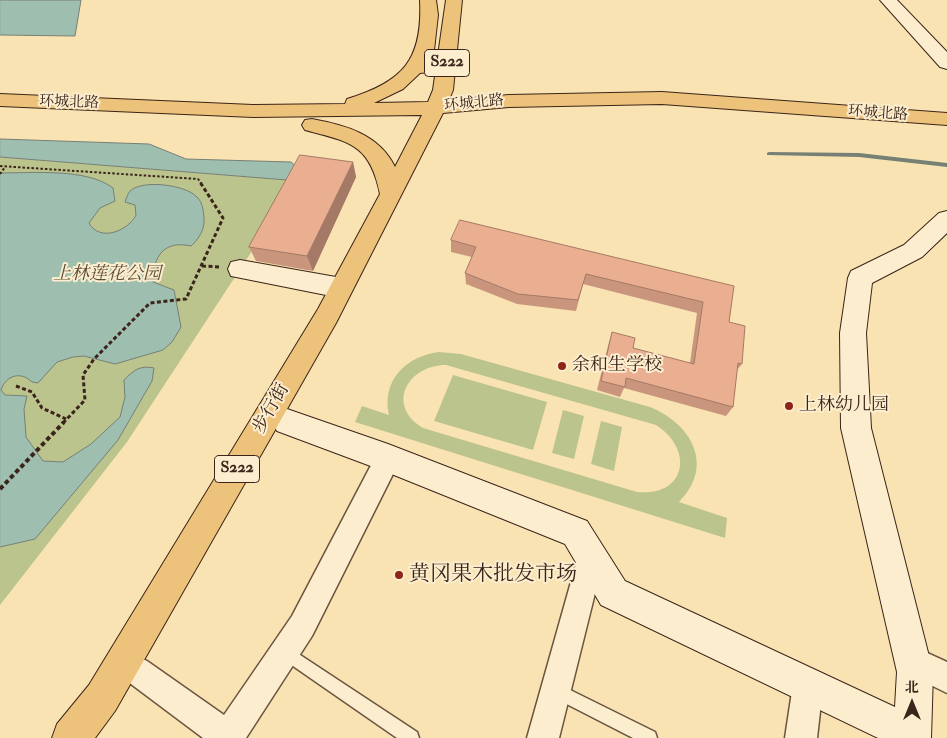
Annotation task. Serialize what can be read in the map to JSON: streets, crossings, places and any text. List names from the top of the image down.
{
  "streets": {
    "main road": ["S222", "环城北路", "步行街"]
  },
  "crossings": [
    ["S222", "环城北路"],
    ["S222", "步行街"],
    ["环城北路", "步行街"]
  ],
  "parks": ["上林莲花公园"],
  "places": ["余和生学校", "上林幼儿园", "黄冈果木批发市场"],
  "north": "top"
}
